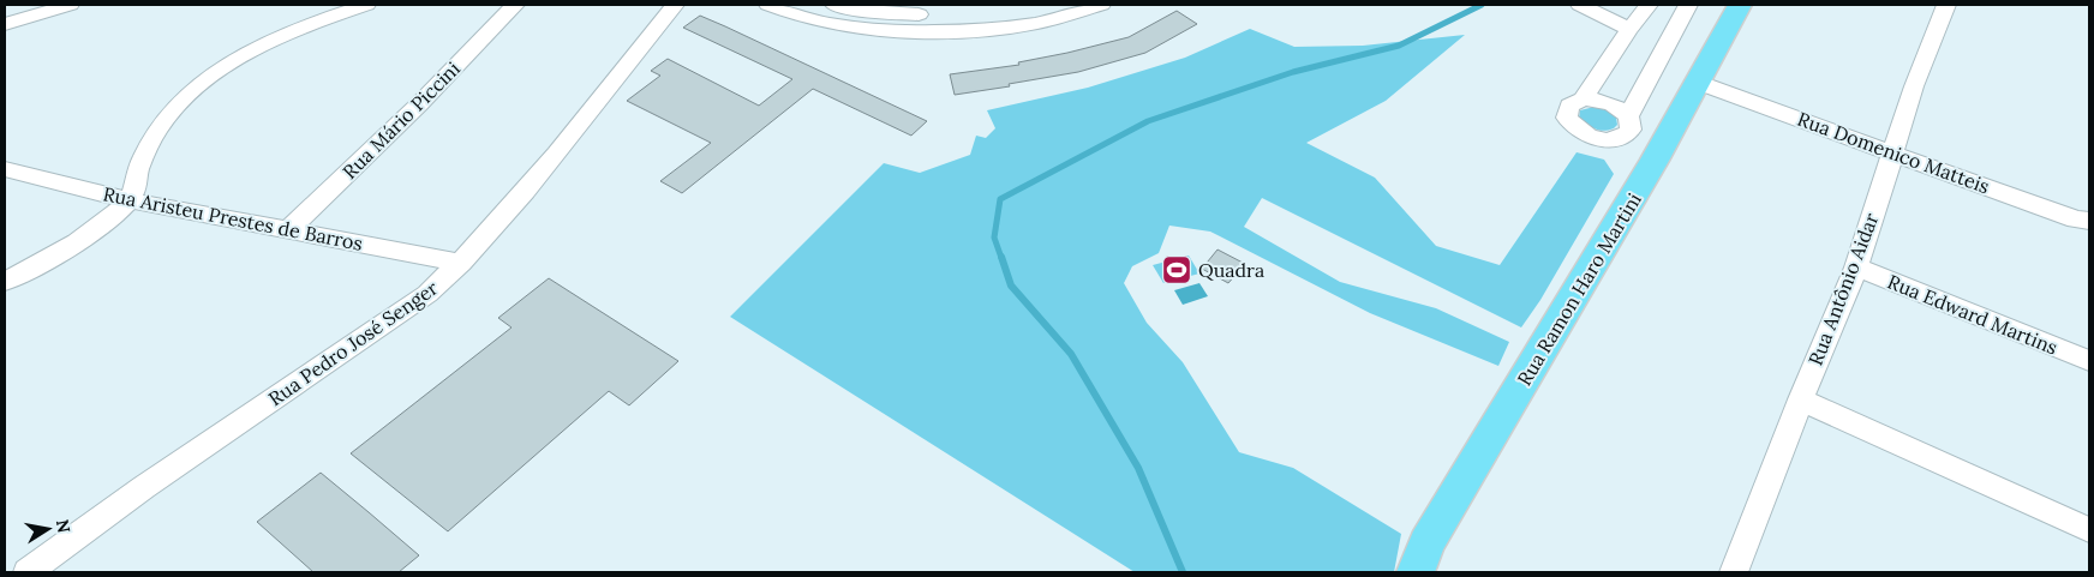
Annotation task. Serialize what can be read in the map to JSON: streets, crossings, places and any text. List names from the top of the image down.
{
  "streets": {
    "main road": ["Rua Ramon Haro Martini"],
    "street": [
      "Rua Mário Piccini",
      "Rua Domenico Matteis",
      "Rua Aristeu Prestes de Barros",
      "Rua Antônio Aidar",
      "Rua Edward Martins",
      "Rua Pedro José Senger"
    ]
  },
  "crossings": [
    ["Rua Mário Piccini", "Rua Aristeu Prestes de Barros"],
    ["Rua Domenico Matteis", "Rua Ramon Haro Martini"],
    ["Rua Domenico Matteis", "Rua Antônio Aidar"],
    ["Rua Aristeu Prestes de Barros", "Rua Pedro José Senger"],
    ["Rua Antônio Aidar", "Rua Edward Martins"]
  ],
  "places": {
    "sports": ["Quadra"]
  },
  "north": "right"
}
